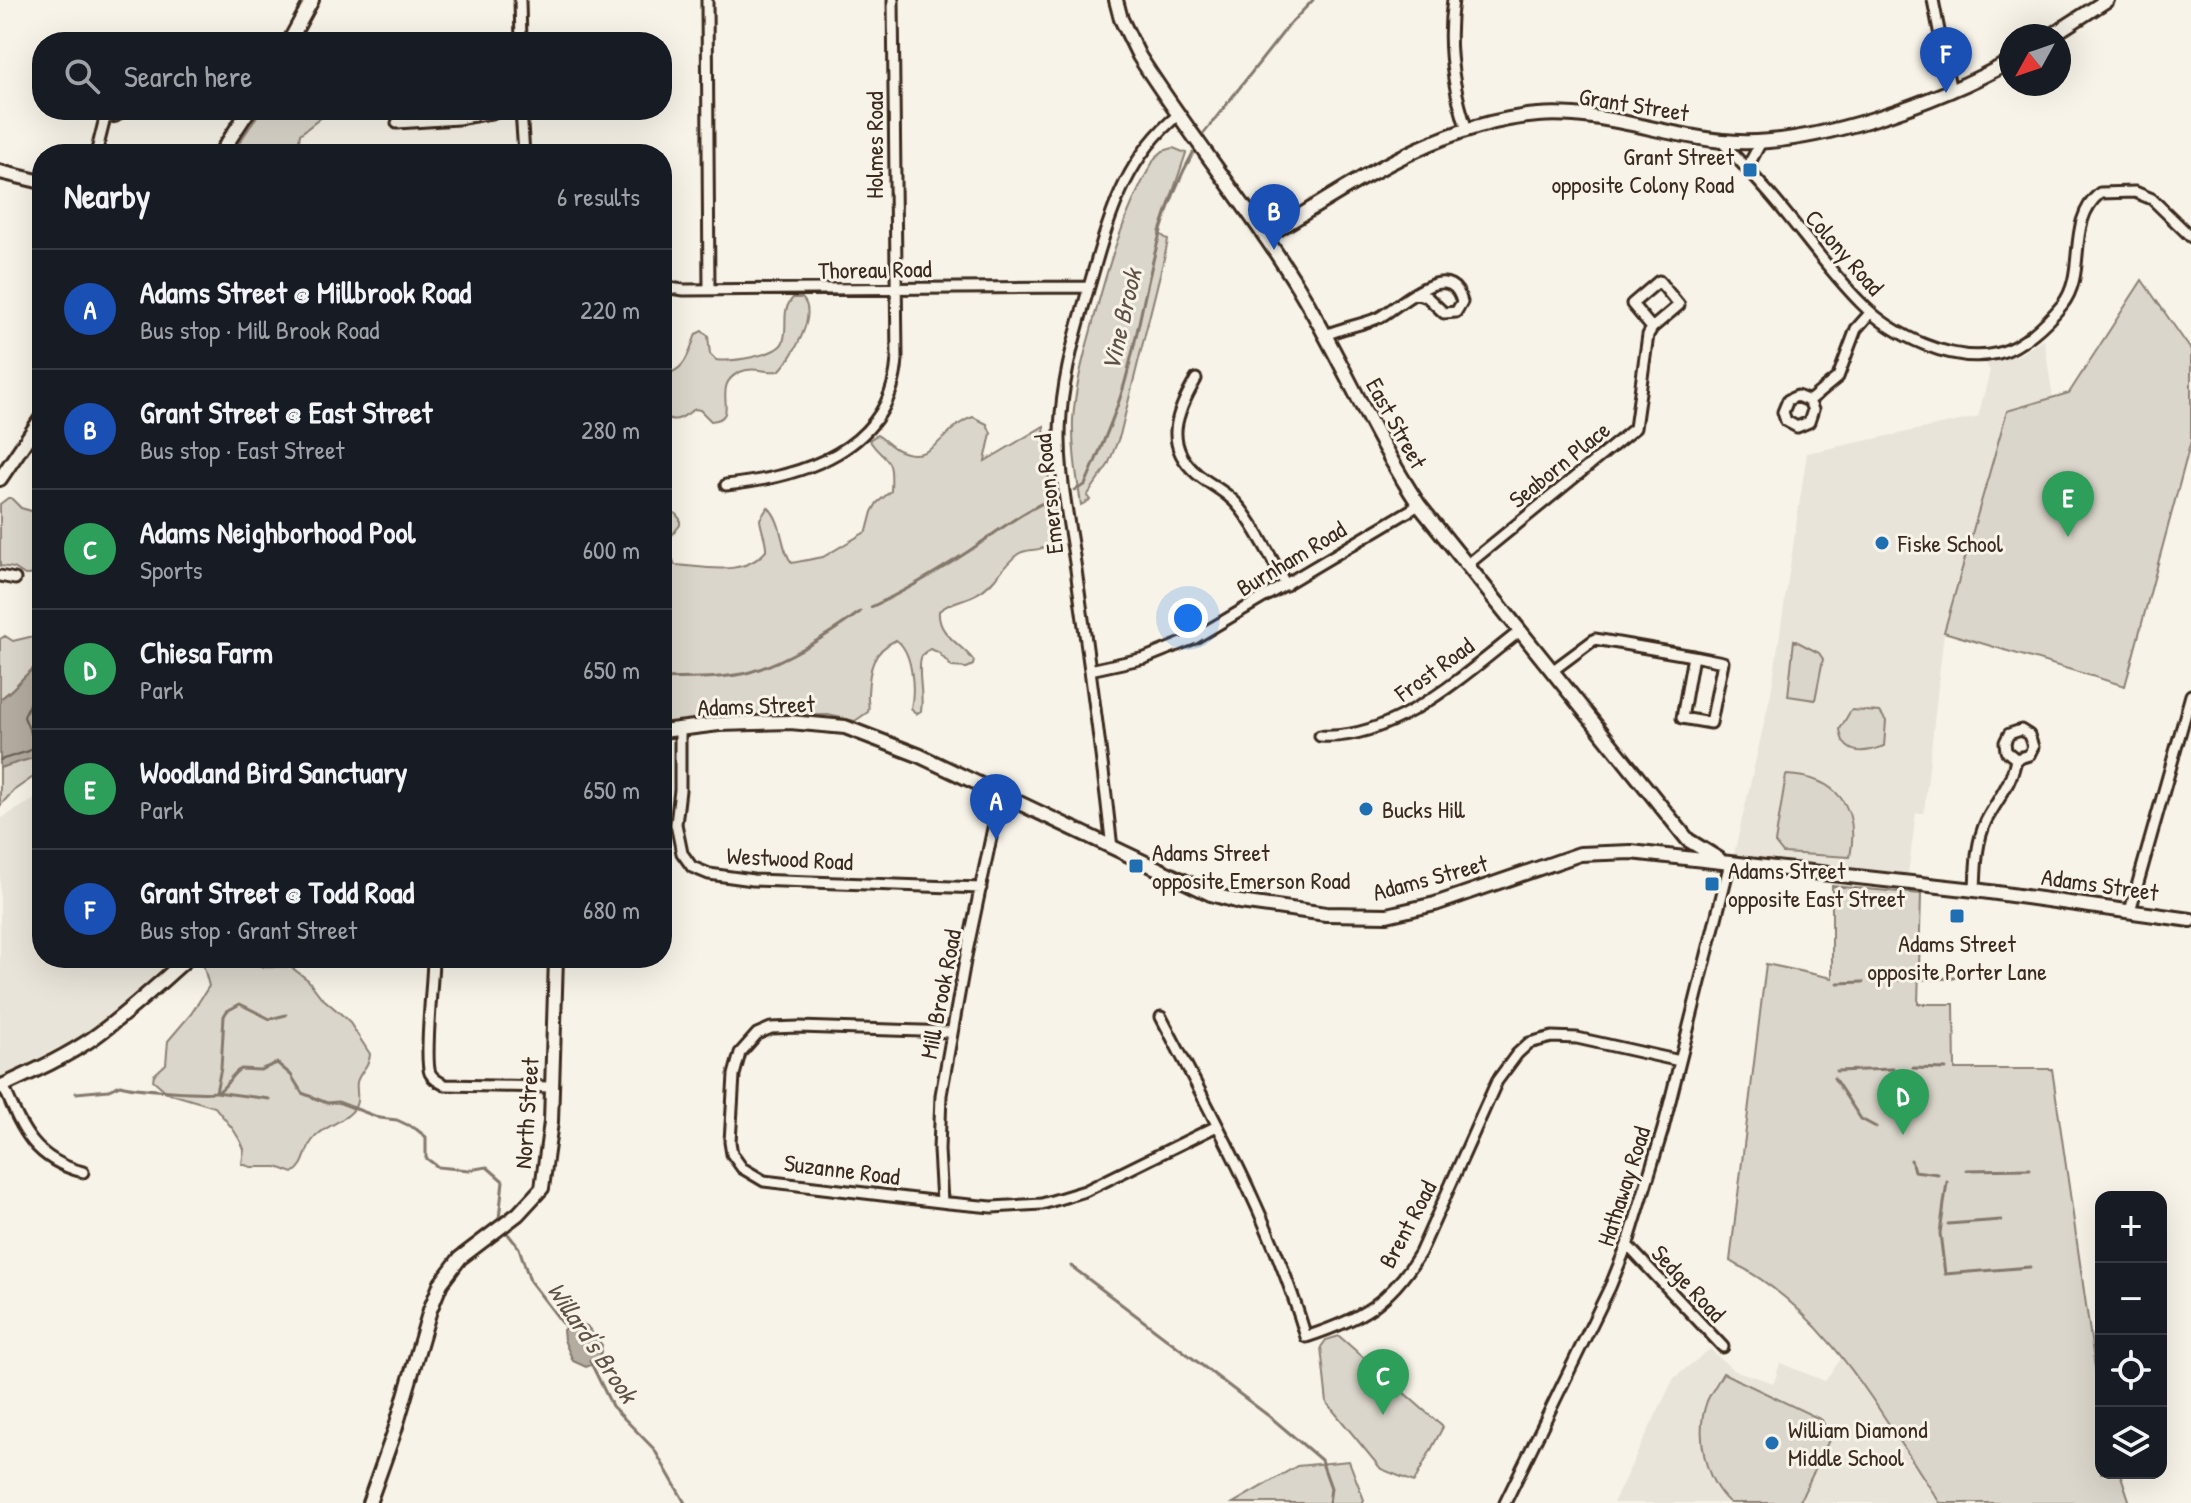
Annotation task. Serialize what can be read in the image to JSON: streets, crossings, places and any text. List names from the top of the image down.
{
  "streets": {
    "street": [
      "Grant Street",
      "Holmes Road",
      "Colony Road",
      "Thoreau Road",
      "East Street",
      "Seaborn Place",
      "Emerson Road",
      "Burnham Road",
      "Frost Road",
      "Adams Street",
      "Westwood Road",
      "Mill Brook Road",
      "North Street",
      "Suzanne Road",
      "Hathaway Road",
      "Brent Road",
      "Sedge Road"
    ]
  },
  "crossings": [
    ["Grant Street", "Colony Road"],
    ["Grant Street", "East Street"],
    ["Holmes Road", "Thoreau Road"],
    ["Thoreau Road", "Emerson Road"],
    ["East Street", "Seaborn Place"],
    ["East Street", "Emerson Road"],
    ["East Street", "Burnham Road"],
    ["East Street", "Frost Road"],
    ["East Street", "Adams Street"],
    ["East Street", "Hathaway Road"],
    ["Emerson Road", "Burnham Road"],
    ["Emerson Road", "Adams Street"],
    ["Adams Street", "Westwood Road"],
    ["Adams Street", "Mill Brook Road"],
    ["Adams Street", "Hathaway Road"],
    ["Westwood Road", "Mill Brook Road"],
    ["Mill Brook Road", "Suzanne Road"],
    ["Suzanne Road", "Brent Road"],
    ["Hathaway Road", "Brent Road"],
    ["Hathaway Road", "Sedge Road"]
  ],
  "water": ["Vine Brook", "Willard's Brook"],
  "places": {
    "transit": [
      "Grant Street opposite Colony Road",
      "Adams Street opposite Emerson Road",
      "Adams Street opposite East Street",
      "Adams Street opposite Porter Lane"
    ],
    "other": ["Fiske School", "Bucks Hill", "William Diamond Middle School"]
  },
  "north": "bottom left",
  "page": {
    "pins": [
      "F",
      "B",
      "E",
      "A",
      "D",
      "C"
    ],
    "search": "Search here",
    "heading": ["Nearby", "6 results"],
    "list": [
      {
        "mark": "A",
        "name": "Adams Street @ Millbrook Road",
        "note": "Bus stop · Mill Brook Road",
        "value": "220 m"
      },
      {
        "mark": "B",
        "name": "Grant Street @ East Street",
        "note": "Bus stop · East Street",
        "value": "280 m"
      },
      {
        "mark": "C",
        "name": "Adams Neighborhood Pool",
        "note": "Sports",
        "value": "600 m"
      },
      {
        "mark": "D",
        "name": "Chiesa Farm",
        "note": "Park",
        "value": "650 m"
      },
      {
        "mark": "E",
        "name": "Woodland Bird Sanctuary",
        "note": "Park",
        "value": "650 m"
      },
      {
        "mark": "F",
        "name": "Grant Street @ Todd Road",
        "note": "Bus stop · Grant Street",
        "value": "680 m"
      }
    ],
    "map_buttons": ["+", "−"]
  }
}
